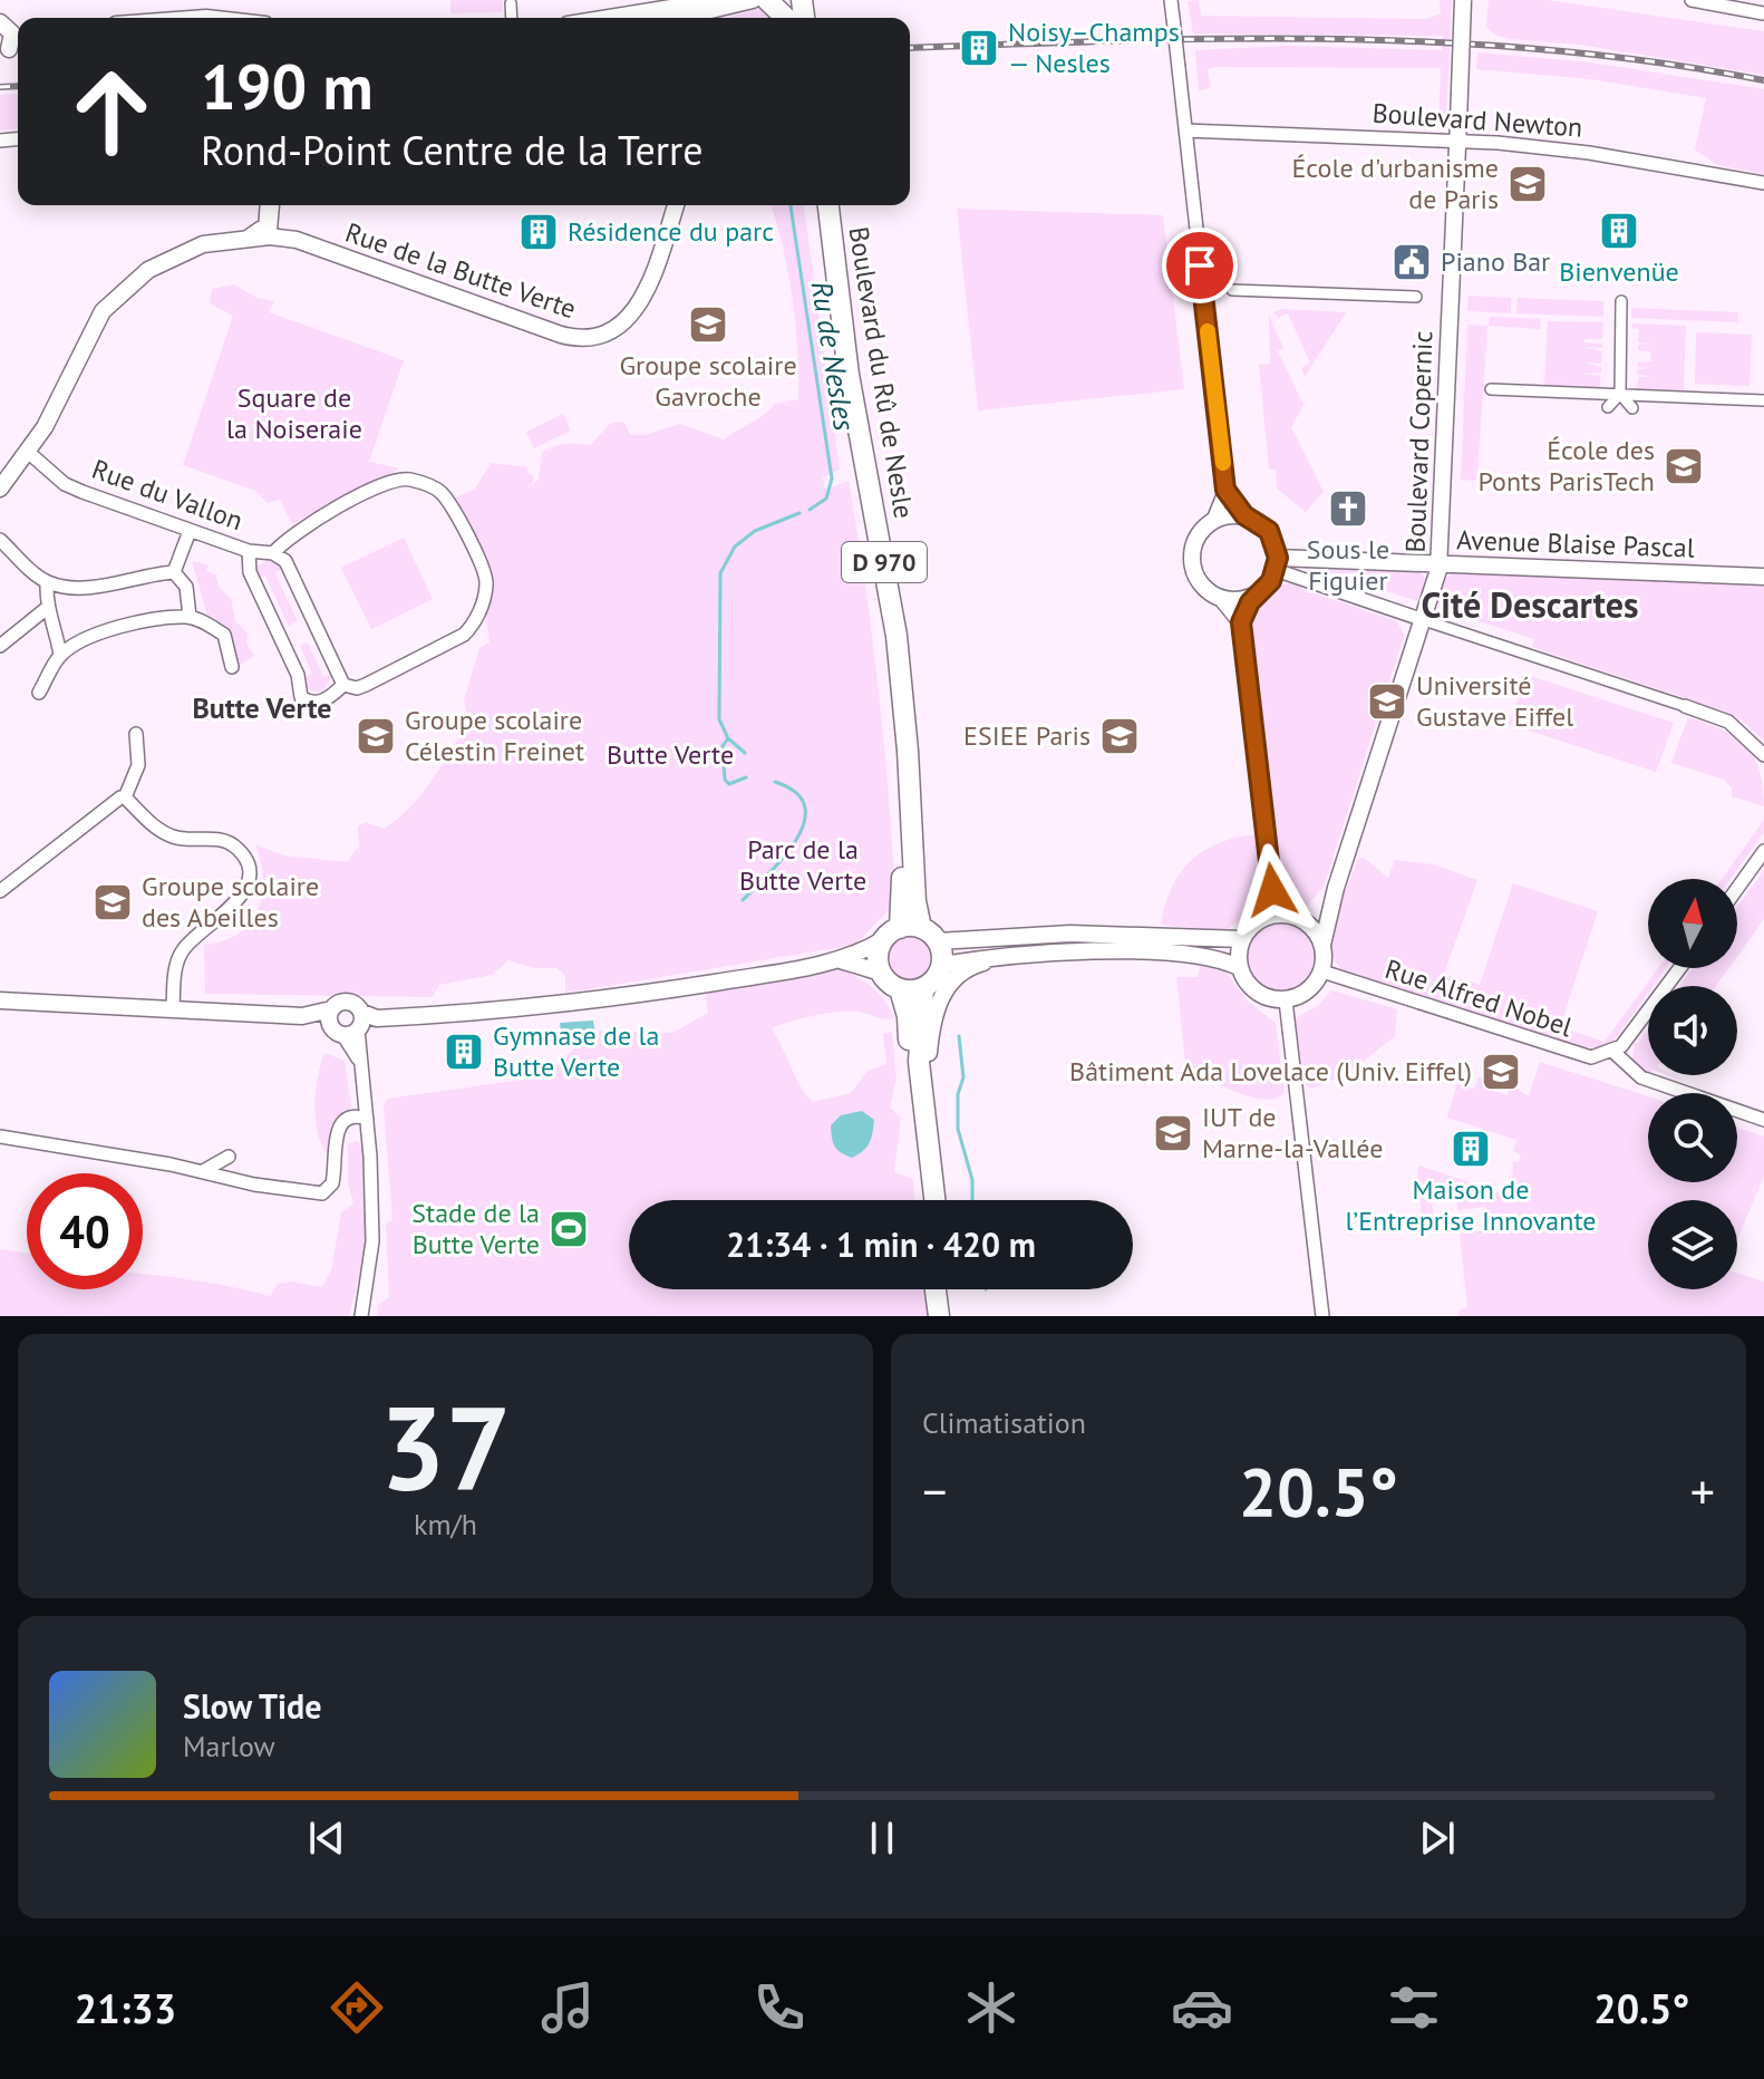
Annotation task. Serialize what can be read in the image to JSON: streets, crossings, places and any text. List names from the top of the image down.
{
  "streets": {
    "main road": ["Boulevard du Rû de Nesle", "D 970"],
    "street": [
      "Boulevard Newton",
      "Rue de la Butte Verte",
      "Boulevard Copernic",
      "Rue du Vallon",
      "Avenue Blaise Pascal",
      "Rue Alfred Nobel"
    ]
  },
  "crossings": [
    ["Boulevard Newton", "Boulevard Copernic"],
    ["Rue de la Butte Verte", "Rue du Vallon"],
    ["Boulevard Copernic", "Avenue Blaise Pascal"],
    ["Boulevard Copernic", "Rue Alfred Nobel"]
  ],
  "districts": ["Cité Descartes", "Butte Verte"],
  "water": ["Ru de Nesles"],
  "parks": ["Square de la Noiseraie", "Butte Verte", "Parc de la Butte Verte"],
  "places": {
    "building": [
      "Noisy–Champs — Nesles",
      "Bienvenüe",
      "Résidence du parc",
      "Gymnase de la Butte Verte",
      "Maison de l’Entreprise Innovante"
    ],
    "school or university": [
      "École d'urbanisme de Paris",
      "Groupe scolaire Gavroche",
      "École des Ponts ParisTech",
      "Université Gustave Eiffel",
      "Groupe scolaire Célestin Freinet",
      "ESIEE Paris",
      "Groupe scolaire des Abeilles",
      "Bâtiment Ada Lovelace (Univ. Eiffel)",
      "IUT de Marne-la-Vallée"
    ],
    "public building": ["Piano Bar"],
    "church": ["Sous le Figuier"],
    "sports": ["Stade de la Butte Verte"]
  },
  "north": "top",
  "page": {
    "turn": ["190 m", "Rond-Point Centre de la Terre"],
    "limit": "40",
    "trip": "21:34 · 1 min · 420 m",
    "tile": [
      ["37", "km/h"],
      "Climatisation"
    ],
    "heat": ["−", "20.5°", "+"],
    "song": ["Slow Tide", "Marlow"],
    "tabs": ["21:33", "20.5°"]
  }
}
